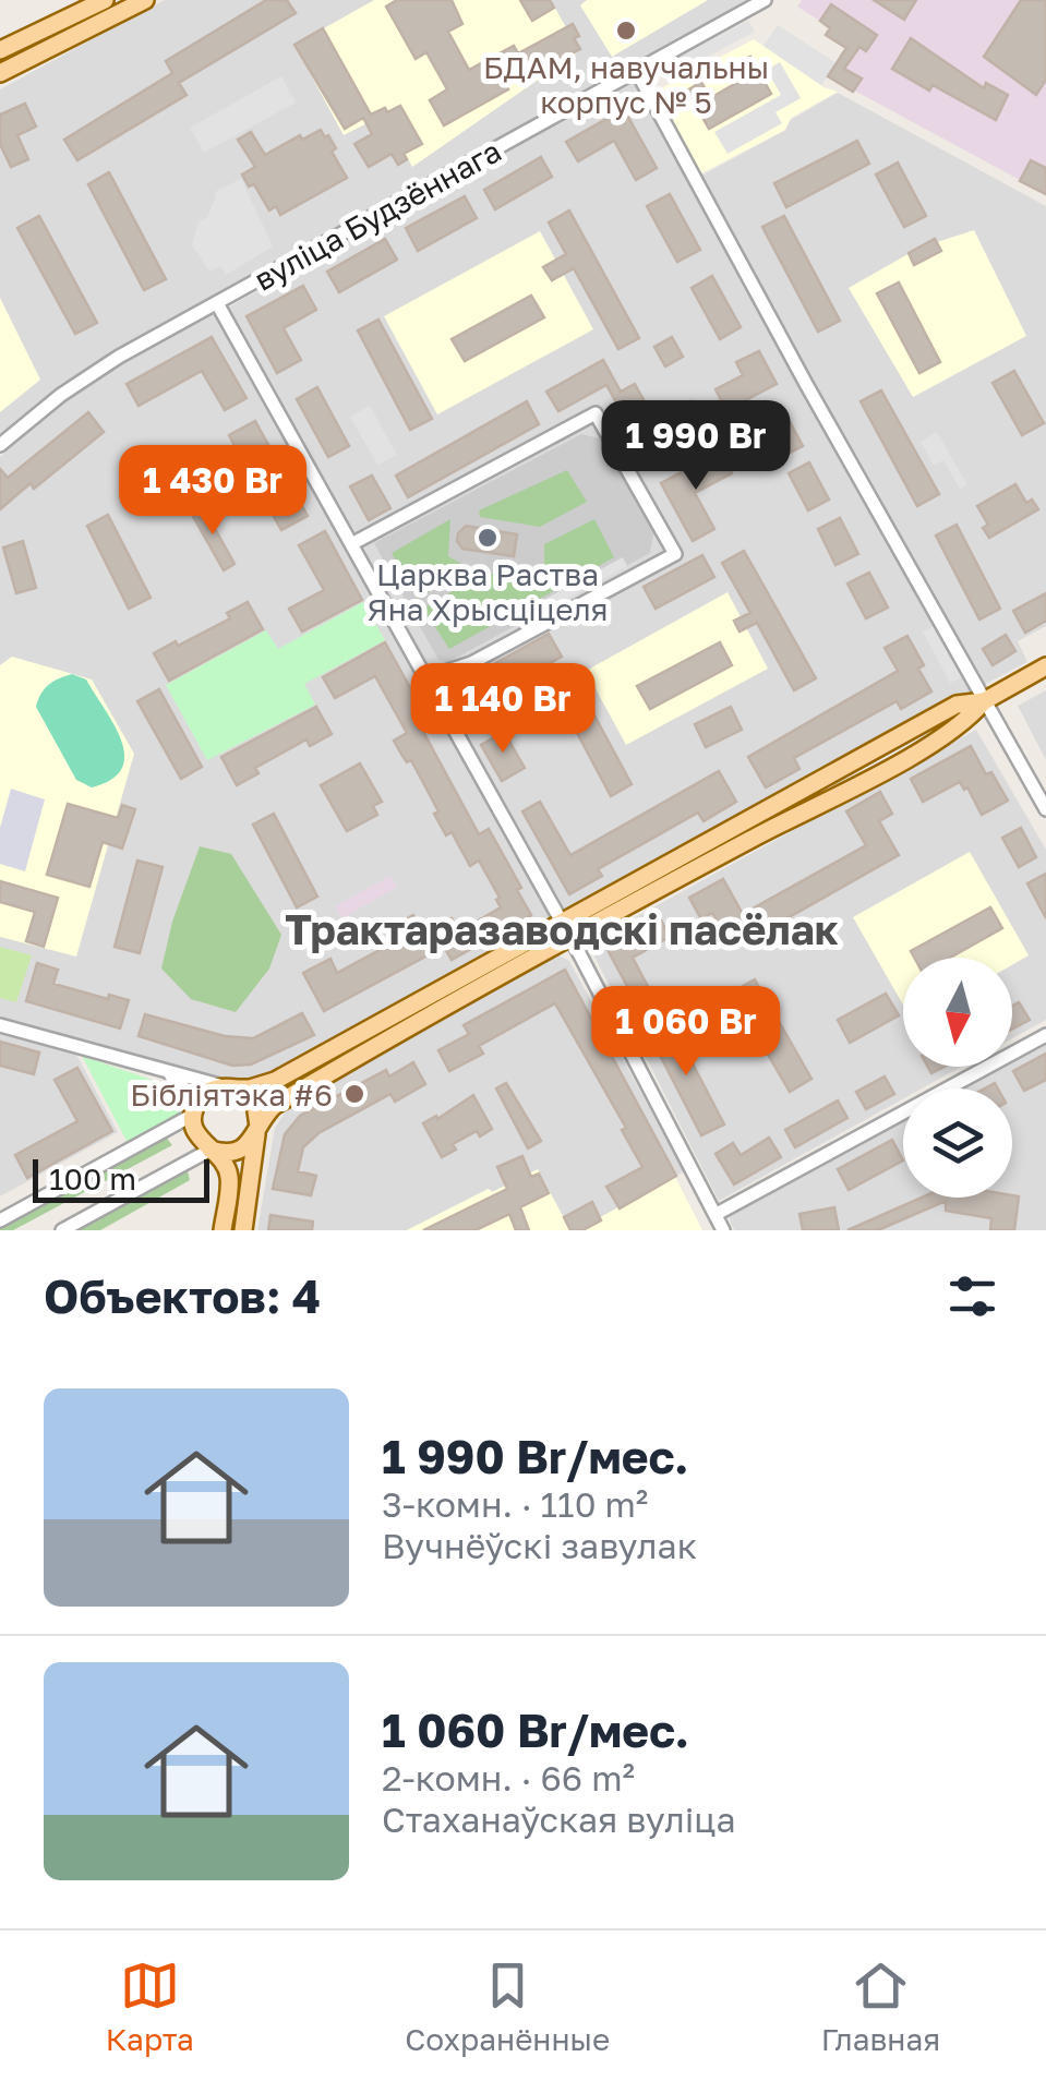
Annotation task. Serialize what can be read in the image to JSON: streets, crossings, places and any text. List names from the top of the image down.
{
  "streets": {
    "street": ["вуліца Будзённага"]
  },
  "districts": ["Трактаразаводскі пасёлак"],
  "places": ["БДАМ, навучальны корпус № 5", "Царква Раства Яна Хрысціцеля", "Бібліятэка #6"],
  "scale_bar": "100 m",
  "north": "bottom",
  "page": {
    "price": [
      "1 990 Br",
      "1 430 Br",
      "1 140 Br",
      "1 060 Br"
    ],
    "scale": "100 m",
    "heading": "Объектов: 4",
    "list": [
      {
        "name": "1 990 Br/мес.",
        "note": "3-комн. · 110 m² · Вучнёўскі завулак"
      },
      {
        "name": "1 060 Br/мес.",
        "note": "2-комн. · 66 m² · Стаханаўская вуліца"
      }
    ],
    "tabs": ["Карта", "Сохранённые", "Главная"]
  }
}
